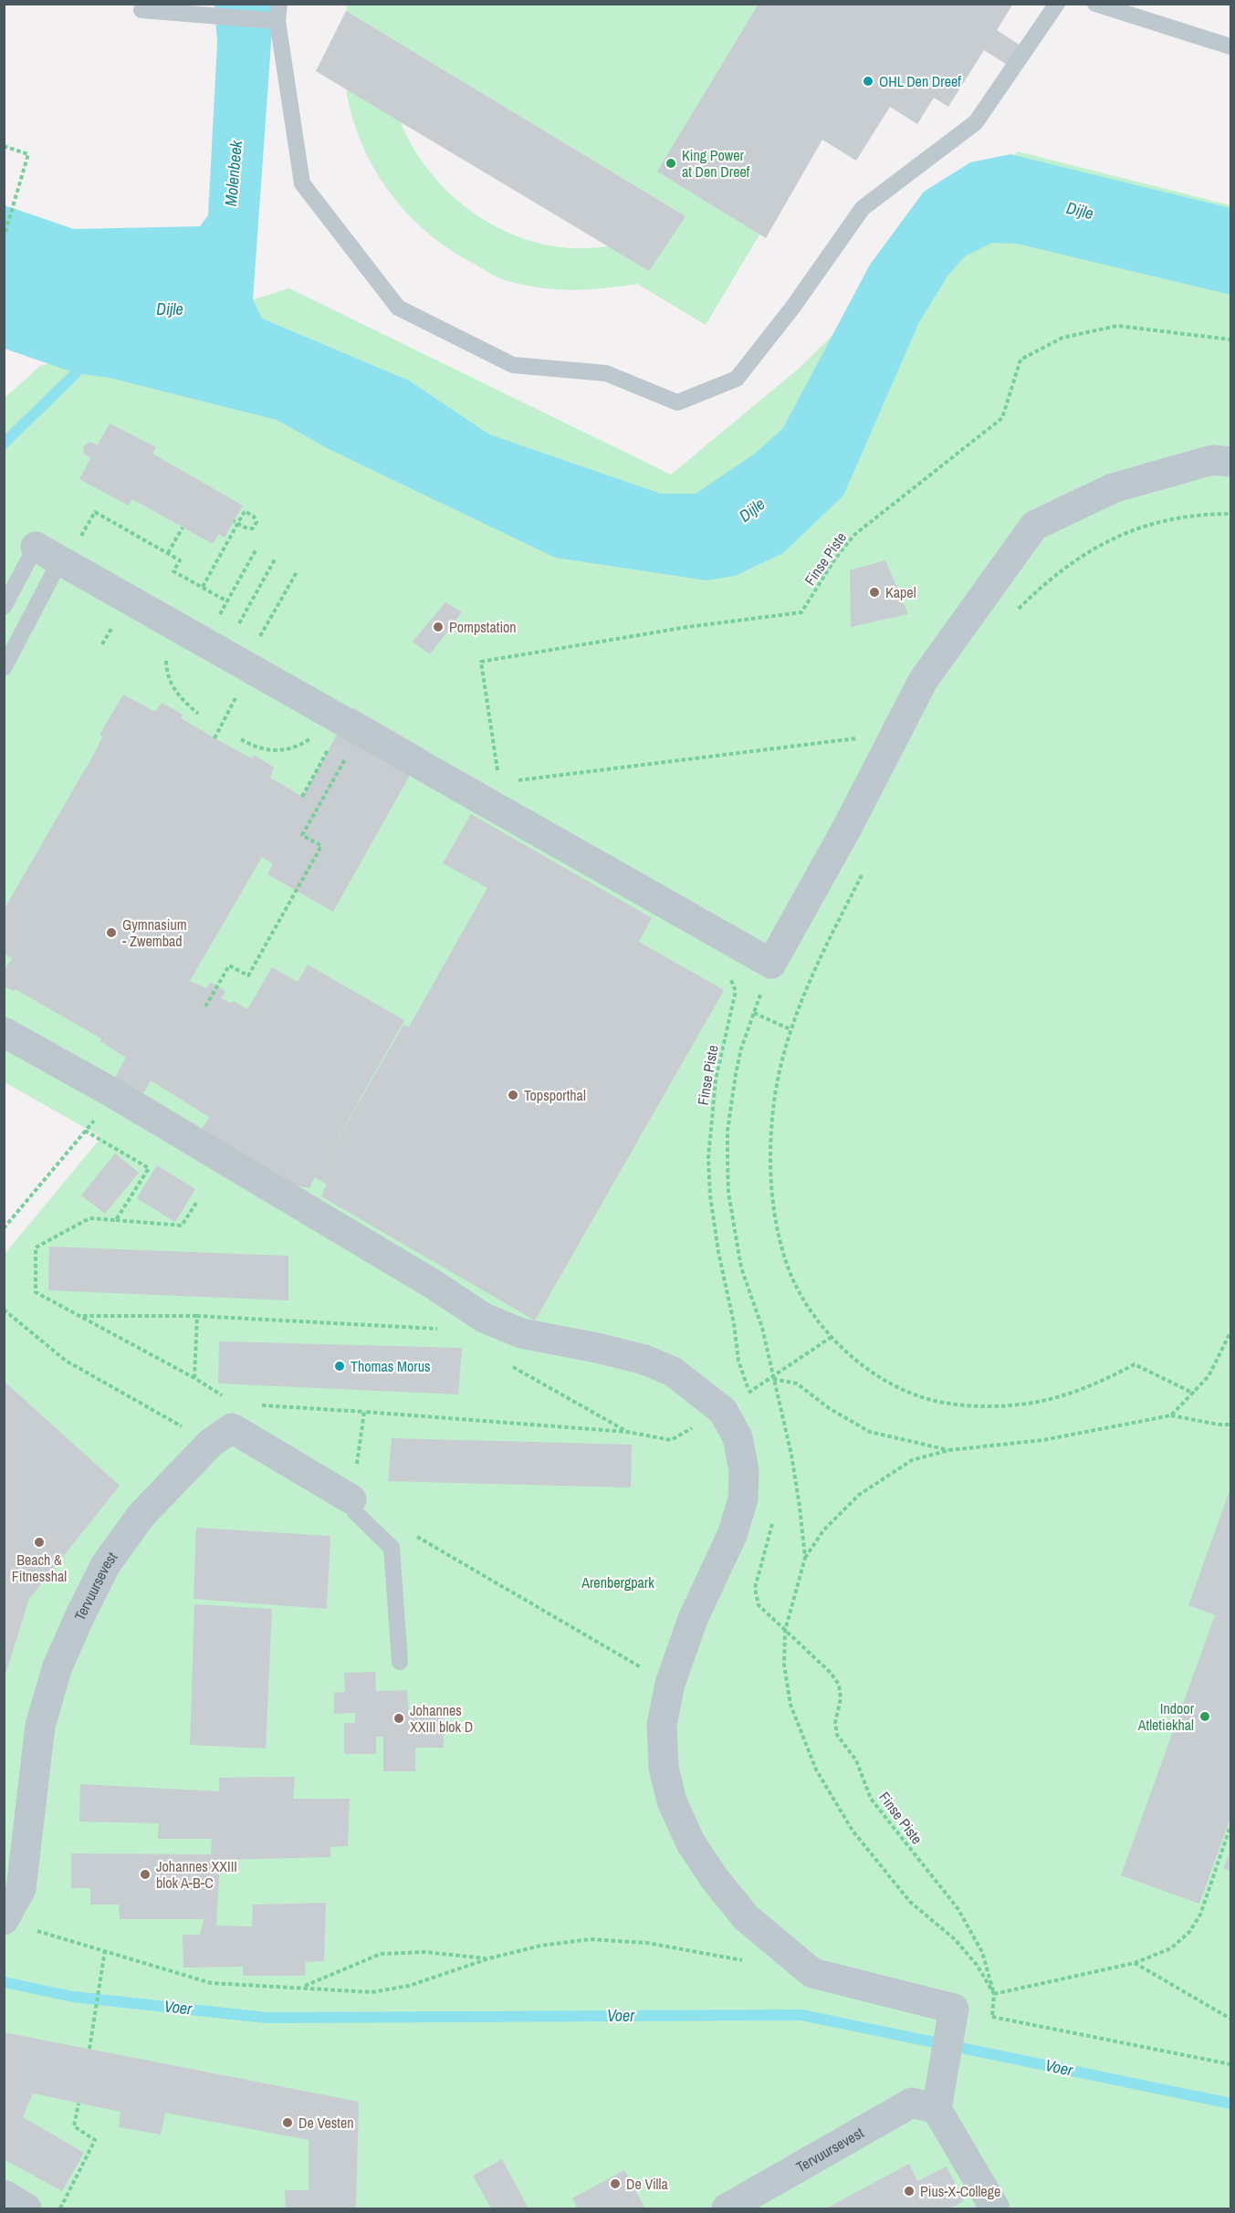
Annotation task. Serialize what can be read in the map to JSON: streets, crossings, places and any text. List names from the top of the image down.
{
  "streets": {
    "street": ["Tervuursevest"],
    "path": ["Finse Piste"]
  },
  "water": ["Molenbeek", "Dijle", "Voer"],
  "parks": ["Arenbergpark"],
  "places": [
    "OHL Den Dreef",
    "King Power at Den Dreef",
    "Kapel",
    "Pompstation",
    "Gymnasium - Zwembad",
    "Topsporthal",
    "Thomas Morus",
    "Beach & Fitnesshal",
    "Indoor Atletiekhal",
    "Johannes XXIII blok D",
    "Johannes XXIII blok A-B-C",
    "De Vesten",
    "De Villa",
    "Pius-X-College"
  ]
}
